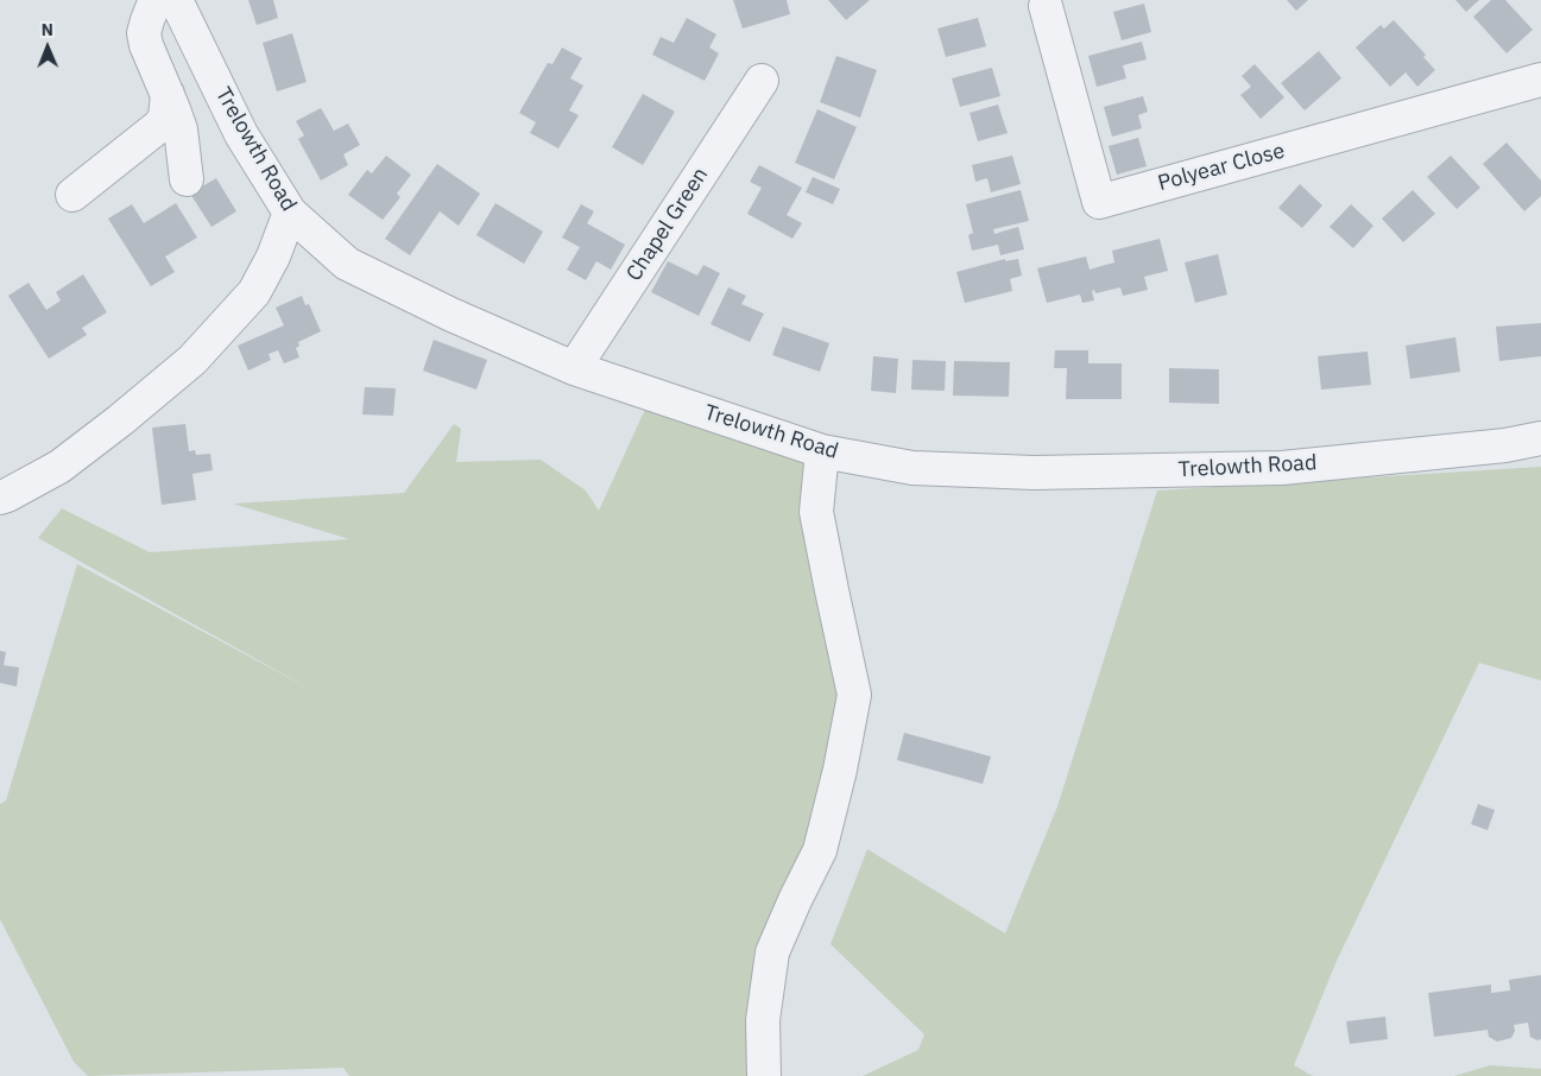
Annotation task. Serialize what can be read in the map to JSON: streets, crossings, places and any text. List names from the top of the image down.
{
  "streets": {
    "street": ["Trelowth Road", "Polyear Close", "Chapel Green"]
  },
  "crossings": [
    ["Trelowth Road", "Chapel Green"]
  ],
  "north": "top"
}
